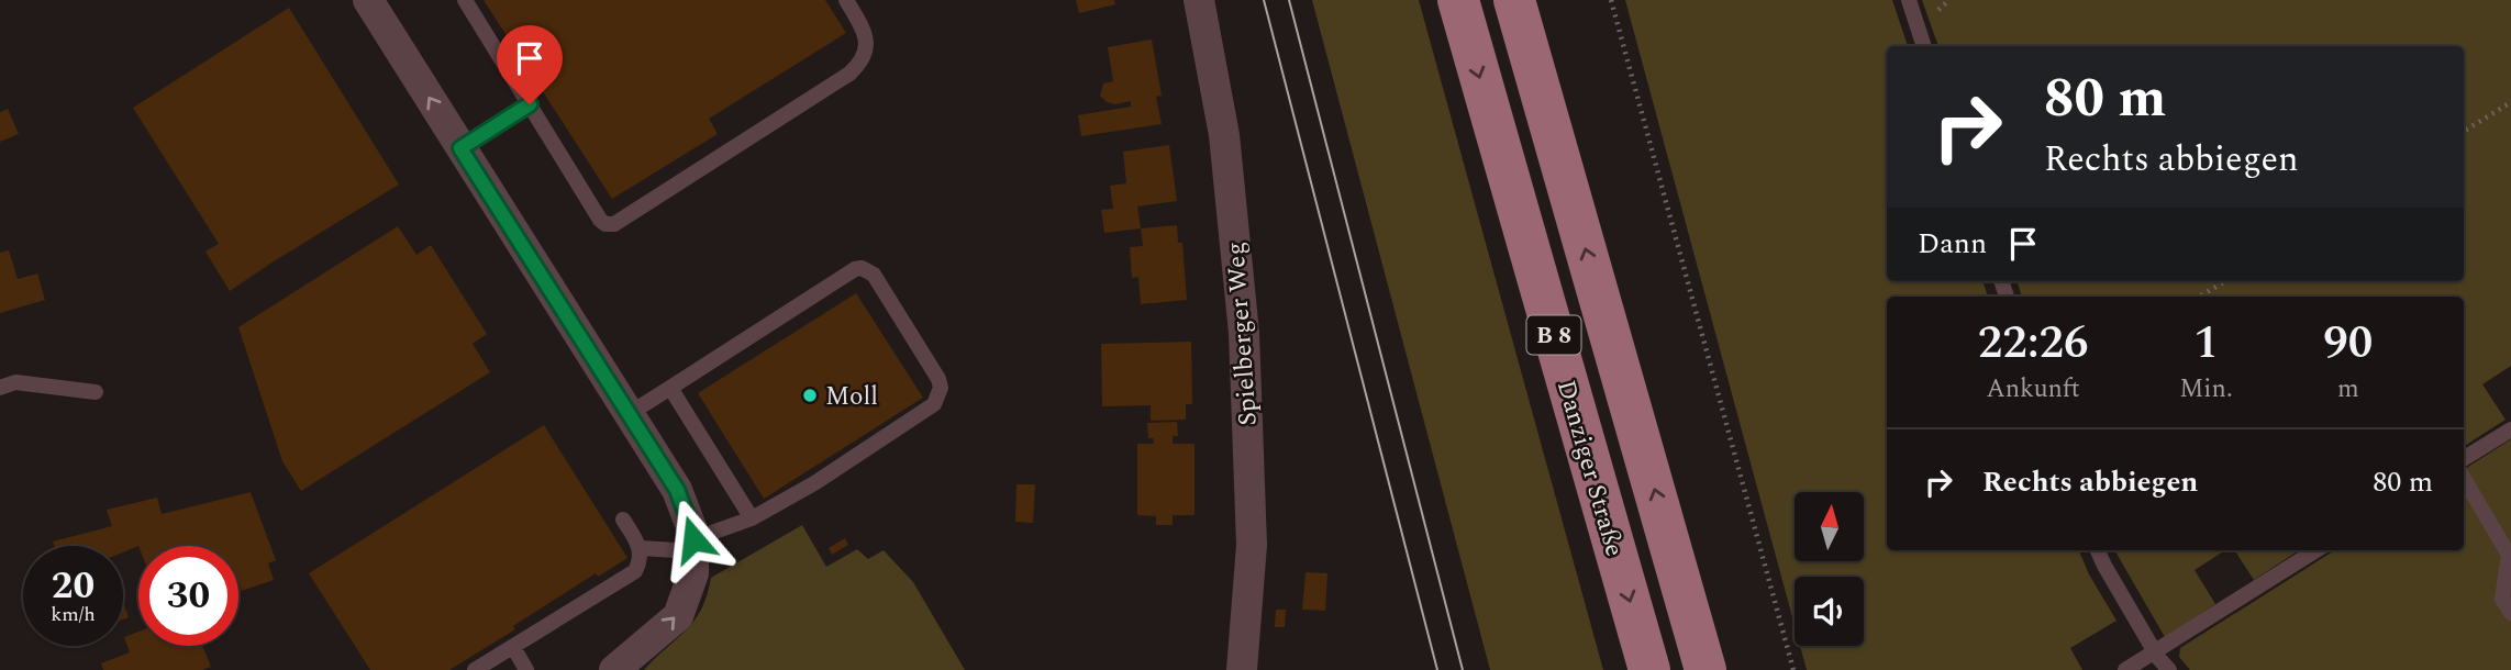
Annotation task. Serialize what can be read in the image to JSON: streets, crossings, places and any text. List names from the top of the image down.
{
  "streets": {
    "main road": ["B 8", "Danziger Straße"],
    "street": ["Spielberger Weg"]
  },
  "places": ["Moll"],
  "north": "top",
  "page": {
    "turn": ["80 m", "Rechts abbiegen"],
    "then": "Dann",
    "eta": [
      "22:26",
      "Ankunft",
      "1",
      "Min.",
      "90",
      "m"
    ],
    "list": [
      {
        "name": "Rechts abbiegen",
        "value": "80 m"
      }
    ],
    "speed": "20 km/h",
    "limit": "30"
  }
}
